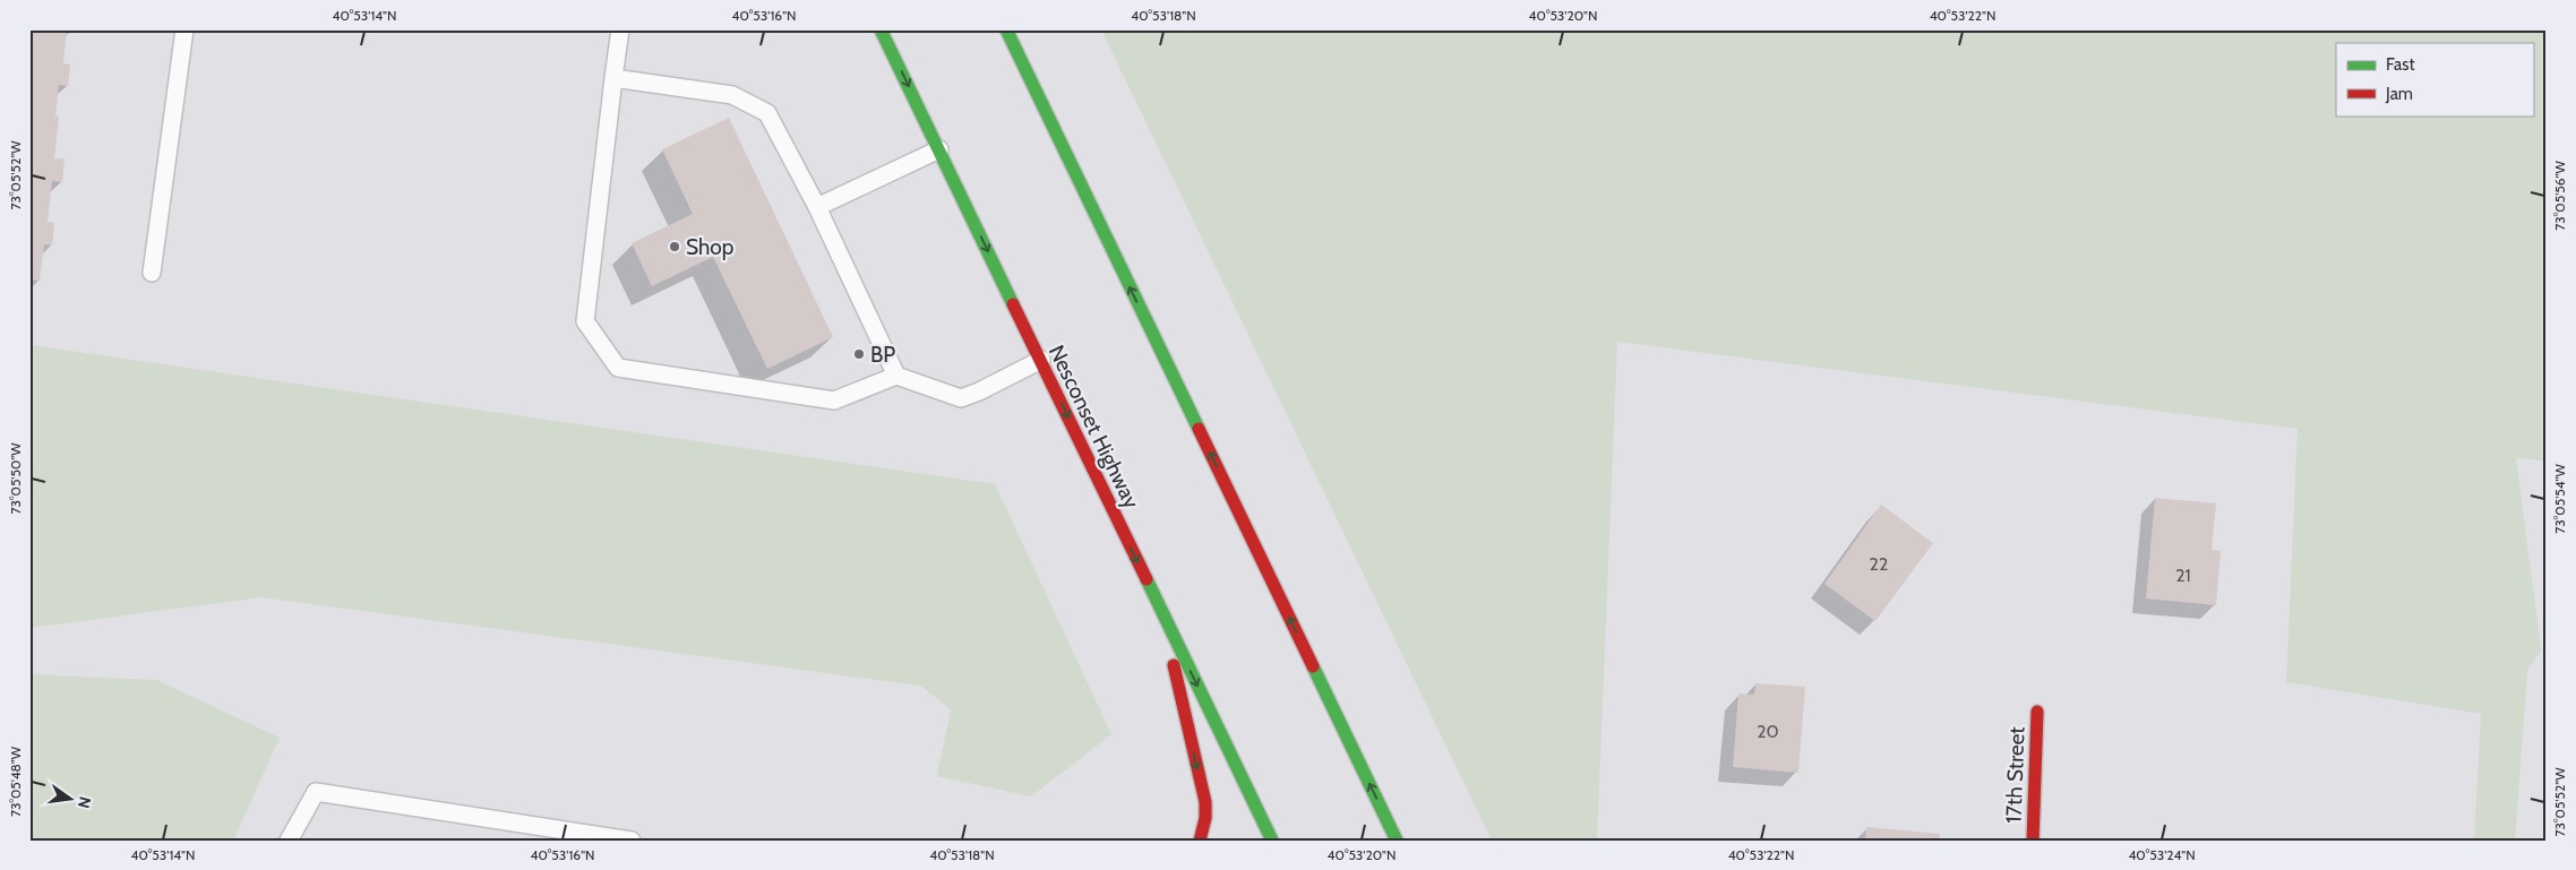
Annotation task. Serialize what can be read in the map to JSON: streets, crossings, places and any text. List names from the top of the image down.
{
  "streets": {
    "main road": ["Nesconset Highway", "17th Street"]
  },
  "places": ["Shop", "BP"],
  "house_numbers": ["22", "21", "20"],
  "legend": ["Fast", "Jam"],
  "north": "right",
  "coordinates": [
    "40°53'14\"N",
    "40°53'16\"N",
    "40°53'18\"N",
    "40°53'20\"N",
    "40°53'22\"N",
    "73°05'52\"W",
    "73°05'56\"W",
    "73°05'50\"W",
    "73°05'54\"W",
    "73°05'48\"W",
    "40°53'24\"N"
  ]
}
